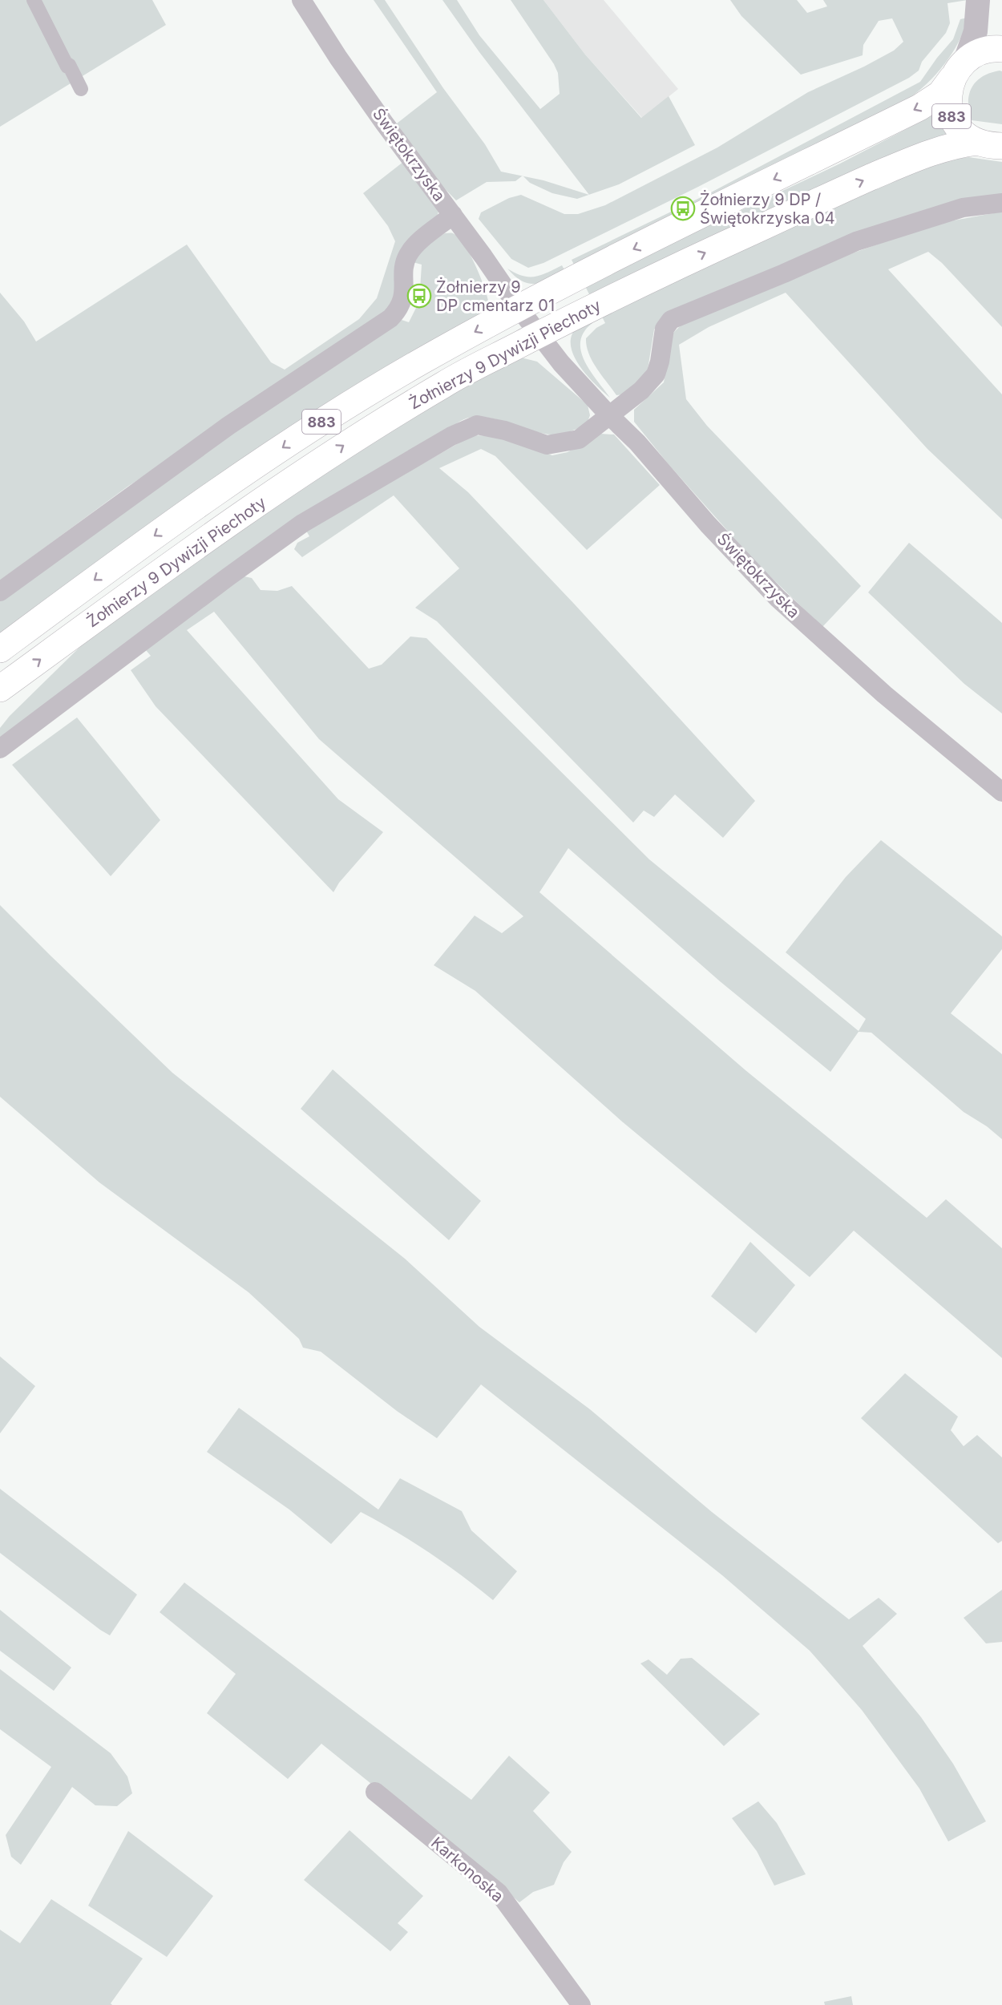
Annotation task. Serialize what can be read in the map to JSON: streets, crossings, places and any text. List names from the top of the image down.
{
  "streets": {
    "highway": ["883", "Żołnierzy 9 Dywizji Piechoty"],
    "street": ["Świętokrzyska", "Karkonoska"]
  },
  "crossings": [
    ["883", "Żołnierzy 9 Dywizji Piechoty"],
    ["Świętokrzyska", "Żołnierzy 9 Dywizji Piechoty"]
  ],
  "places": {
    "bus stop": ["Żołnierzy 9 DP / Świętokrzyska 04", "Żołnierzy 9 DP cmentarz 01"]
  }
}
